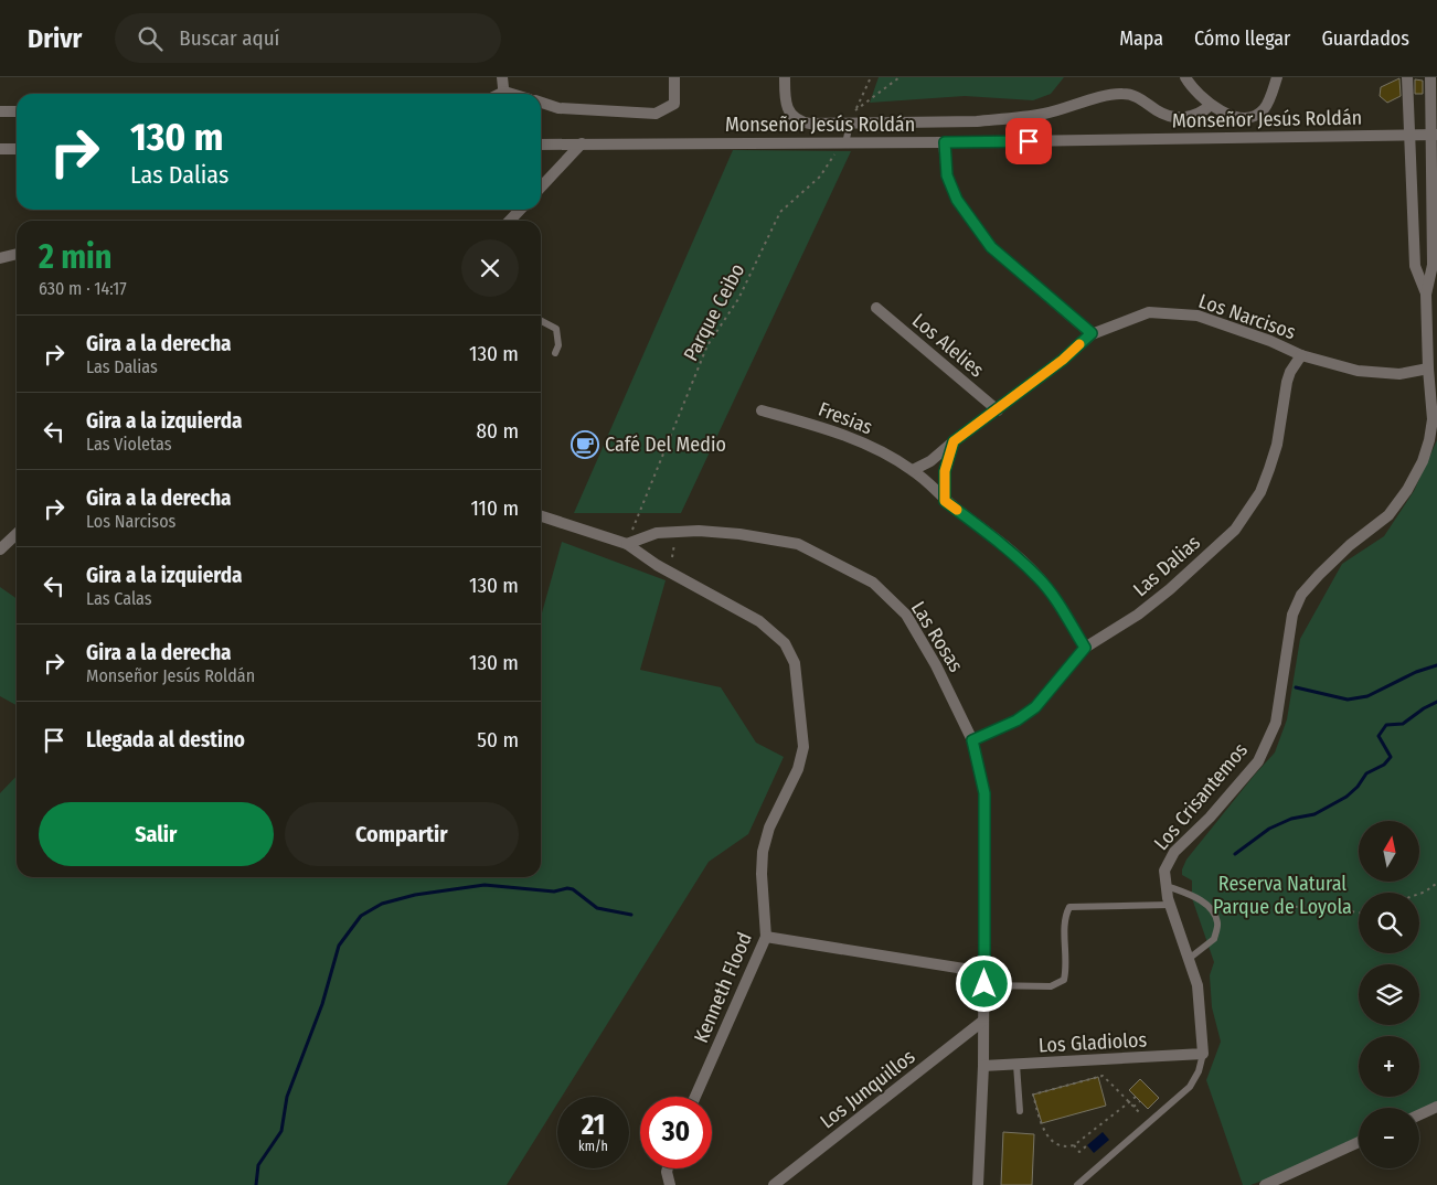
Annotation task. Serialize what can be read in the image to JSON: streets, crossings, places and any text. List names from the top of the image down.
{
  "streets": {
    "street": [
      "Monseñor Jesús Roldán",
      "Los Narcisos",
      "Los Alelies",
      "Fresias",
      "Las Dalias",
      "Las Rosas",
      "Los Crisantemos",
      "Kenneth Flood",
      "Los Gladiolos",
      "Los Junquillos"
    ],
    "path": ["Parque Ceibo"]
  },
  "crossings": [
    ["Monseñor Jesús Roldán", "Parque Ceibo"],
    ["Monseñor Jesús Roldán", "Los Crisantemos"],
    ["Parque Ceibo", "Las Rosas"],
    ["Parque Ceibo", "Kenneth Flood"],
    ["Los Narcisos", "Los Alelies"],
    ["Los Narcisos", "Fresias"],
    ["Los Narcisos", "Las Dalias"],
    ["Los Narcisos", "Los Crisantemos"],
    ["Fresias", "Las Dalias"],
    ["Las Dalias", "Las Rosas"],
    ["Las Rosas", "Kenneth Flood"],
    ["Las Rosas", "Los Gladiolos"],
    ["Las Rosas", "Los Junquillos"],
    ["Los Crisantemos", "Los Gladiolos"]
  ],
  "parks": ["Reserva Natural Parque de Loyola"],
  "places": {
    "cafe": ["Café Del Medio"]
  },
  "north": "top",
  "page": {
    "header": "Drivr",
    "search": "Buscar aquí",
    "nav": ["Mapa", "Cómo llegar", "Guardados"],
    "turn": ["130 m", "Las Dalias"],
    "heading": ["2 min", "630 m · 14:17"],
    "list": [
      {
        "name": "Gira a la derecha",
        "note": "Las Dalias",
        "value": "130 m"
      },
      {
        "name": "Gira a la izquierda",
        "note": "Las Violetas",
        "value": "80 m"
      },
      {
        "name": "Gira a la derecha",
        "note": "Los Narcisos",
        "value": "110 m"
      },
      {
        "name": "Gira a la izquierda",
        "note": "Las Calas",
        "value": "130 m"
      },
      {
        "name": "Gira a la derecha",
        "note": "Monseñor Jesús Roldán",
        "value": "130 m"
      },
      {
        "name": "Llegada al destino",
        "value": "50 m"
      }
    ],
    "buttons": ["Salir", "Compartir"],
    "map_buttons": ["+", "−"],
    "speed": "21 km/h",
    "limit": "30"
  }
}
